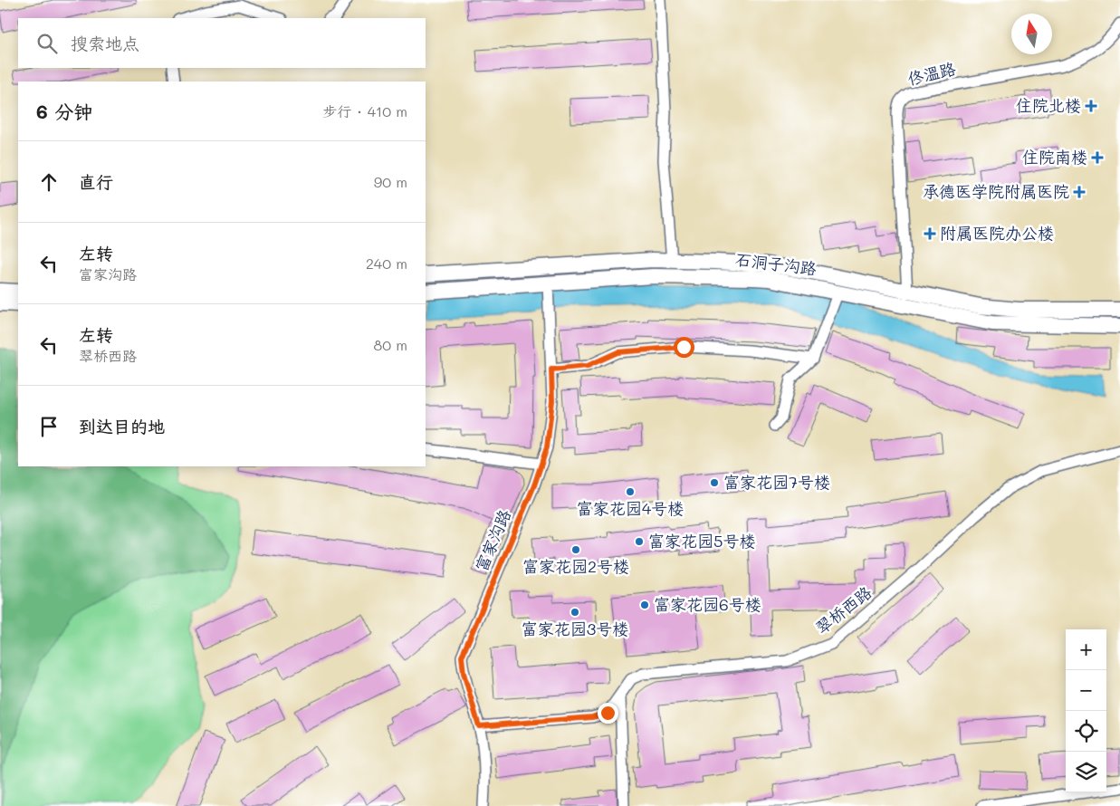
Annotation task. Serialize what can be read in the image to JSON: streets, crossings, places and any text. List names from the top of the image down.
{
  "streets": {
    "main road": ["石洞子沟路"],
    "street": ["佟温路", "富家沟路", "翠桥西路"]
  },
  "crossings": [
    ["佟温路", "石洞子沟路"],
    ["石洞子沟路", "富家沟路"],
    ["富家沟路", "翠桥西路"]
  ],
  "places": {
    "health": [
      "住院北楼",
      "住院南楼",
      "承德医学院附属医院",
      "附属医院办公楼"
    ],
    "other": [
      "富家花园7号楼",
      "富家花园4号楼",
      "富家花园5号楼",
      "富家花园2号楼",
      "富家花园6号楼",
      "富家花园3号楼"
    ]
  },
  "north": "top",
  "page": {
    "search": "搜索地点",
    "heading": ["6 分钟", "步行 · 410 m"],
    "list": [
      ["直行", "90 m"],
      ["左转", "富家沟路", "240 m"],
      ["左转", "翠桥西路", "80 m"],
      "到达目的地"
    ],
    "map_buttons": ["+", "−"]
  }
}
